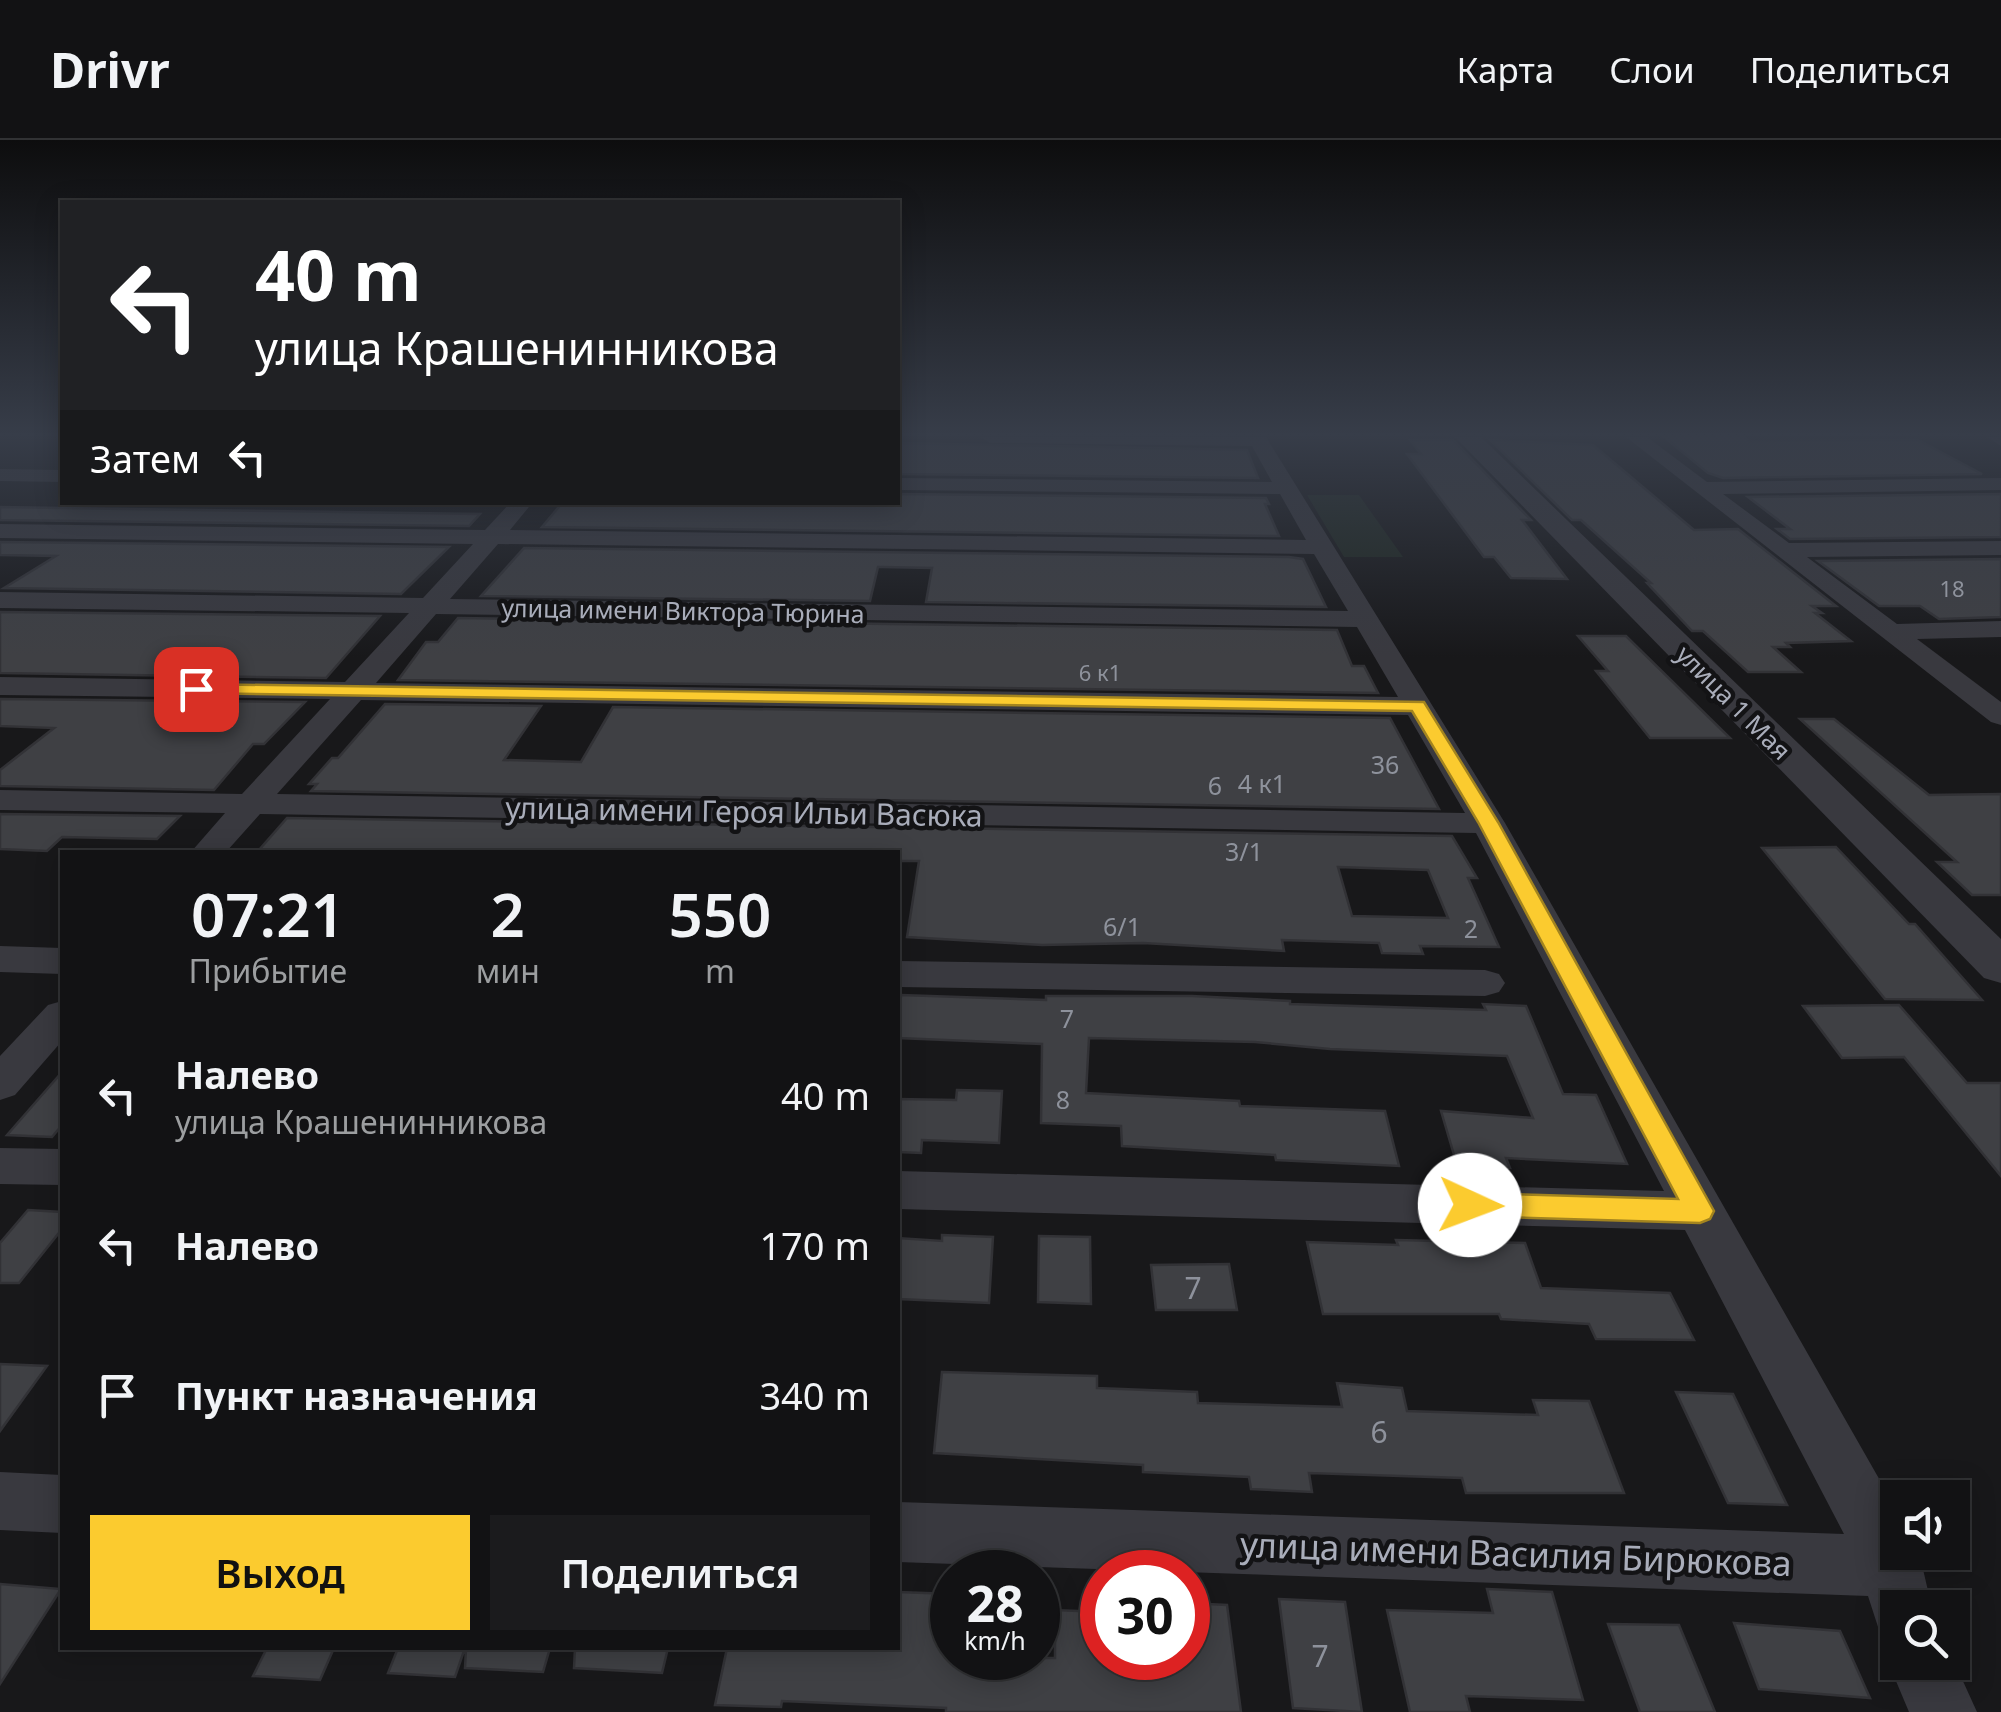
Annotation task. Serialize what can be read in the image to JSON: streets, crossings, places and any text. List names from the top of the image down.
{
  "streets": {
    "street": [
      "улица имени Виктора Тюрина",
      "улица 1 Мая",
      "улица имени Героя Ильи Васюка",
      "улица имени Василия Бирюкова"
    ]
  },
  "house_numbers": [
    "18",
    "6 к1",
    "36",
    "4 к1",
    "6",
    "3/1",
    "6/1",
    "2",
    "7",
    "8",
    "7",
    "6",
    "7"
  ],
  "page": {
    "header": "Drivr",
    "nav": ["Карта", "Слои", "Поделиться"],
    "turn": ["40 m", "улица Крашенинникова"],
    "then": "Затем",
    "eta": [
      "07:21",
      "Прибытие",
      "2",
      "мин",
      "550",
      "m"
    ],
    "list": [
      {
        "name": "Налево",
        "note": "улица Крашенинникова",
        "value": "40 m"
      },
      {
        "name": "Налево",
        "value": "170 m"
      },
      {
        "name": "Пункт назначения",
        "value": "340 m"
      }
    ],
    "buttons": ["Выход", "Поделиться"],
    "speed": "28 km/h",
    "limit": "30"
  }
}
